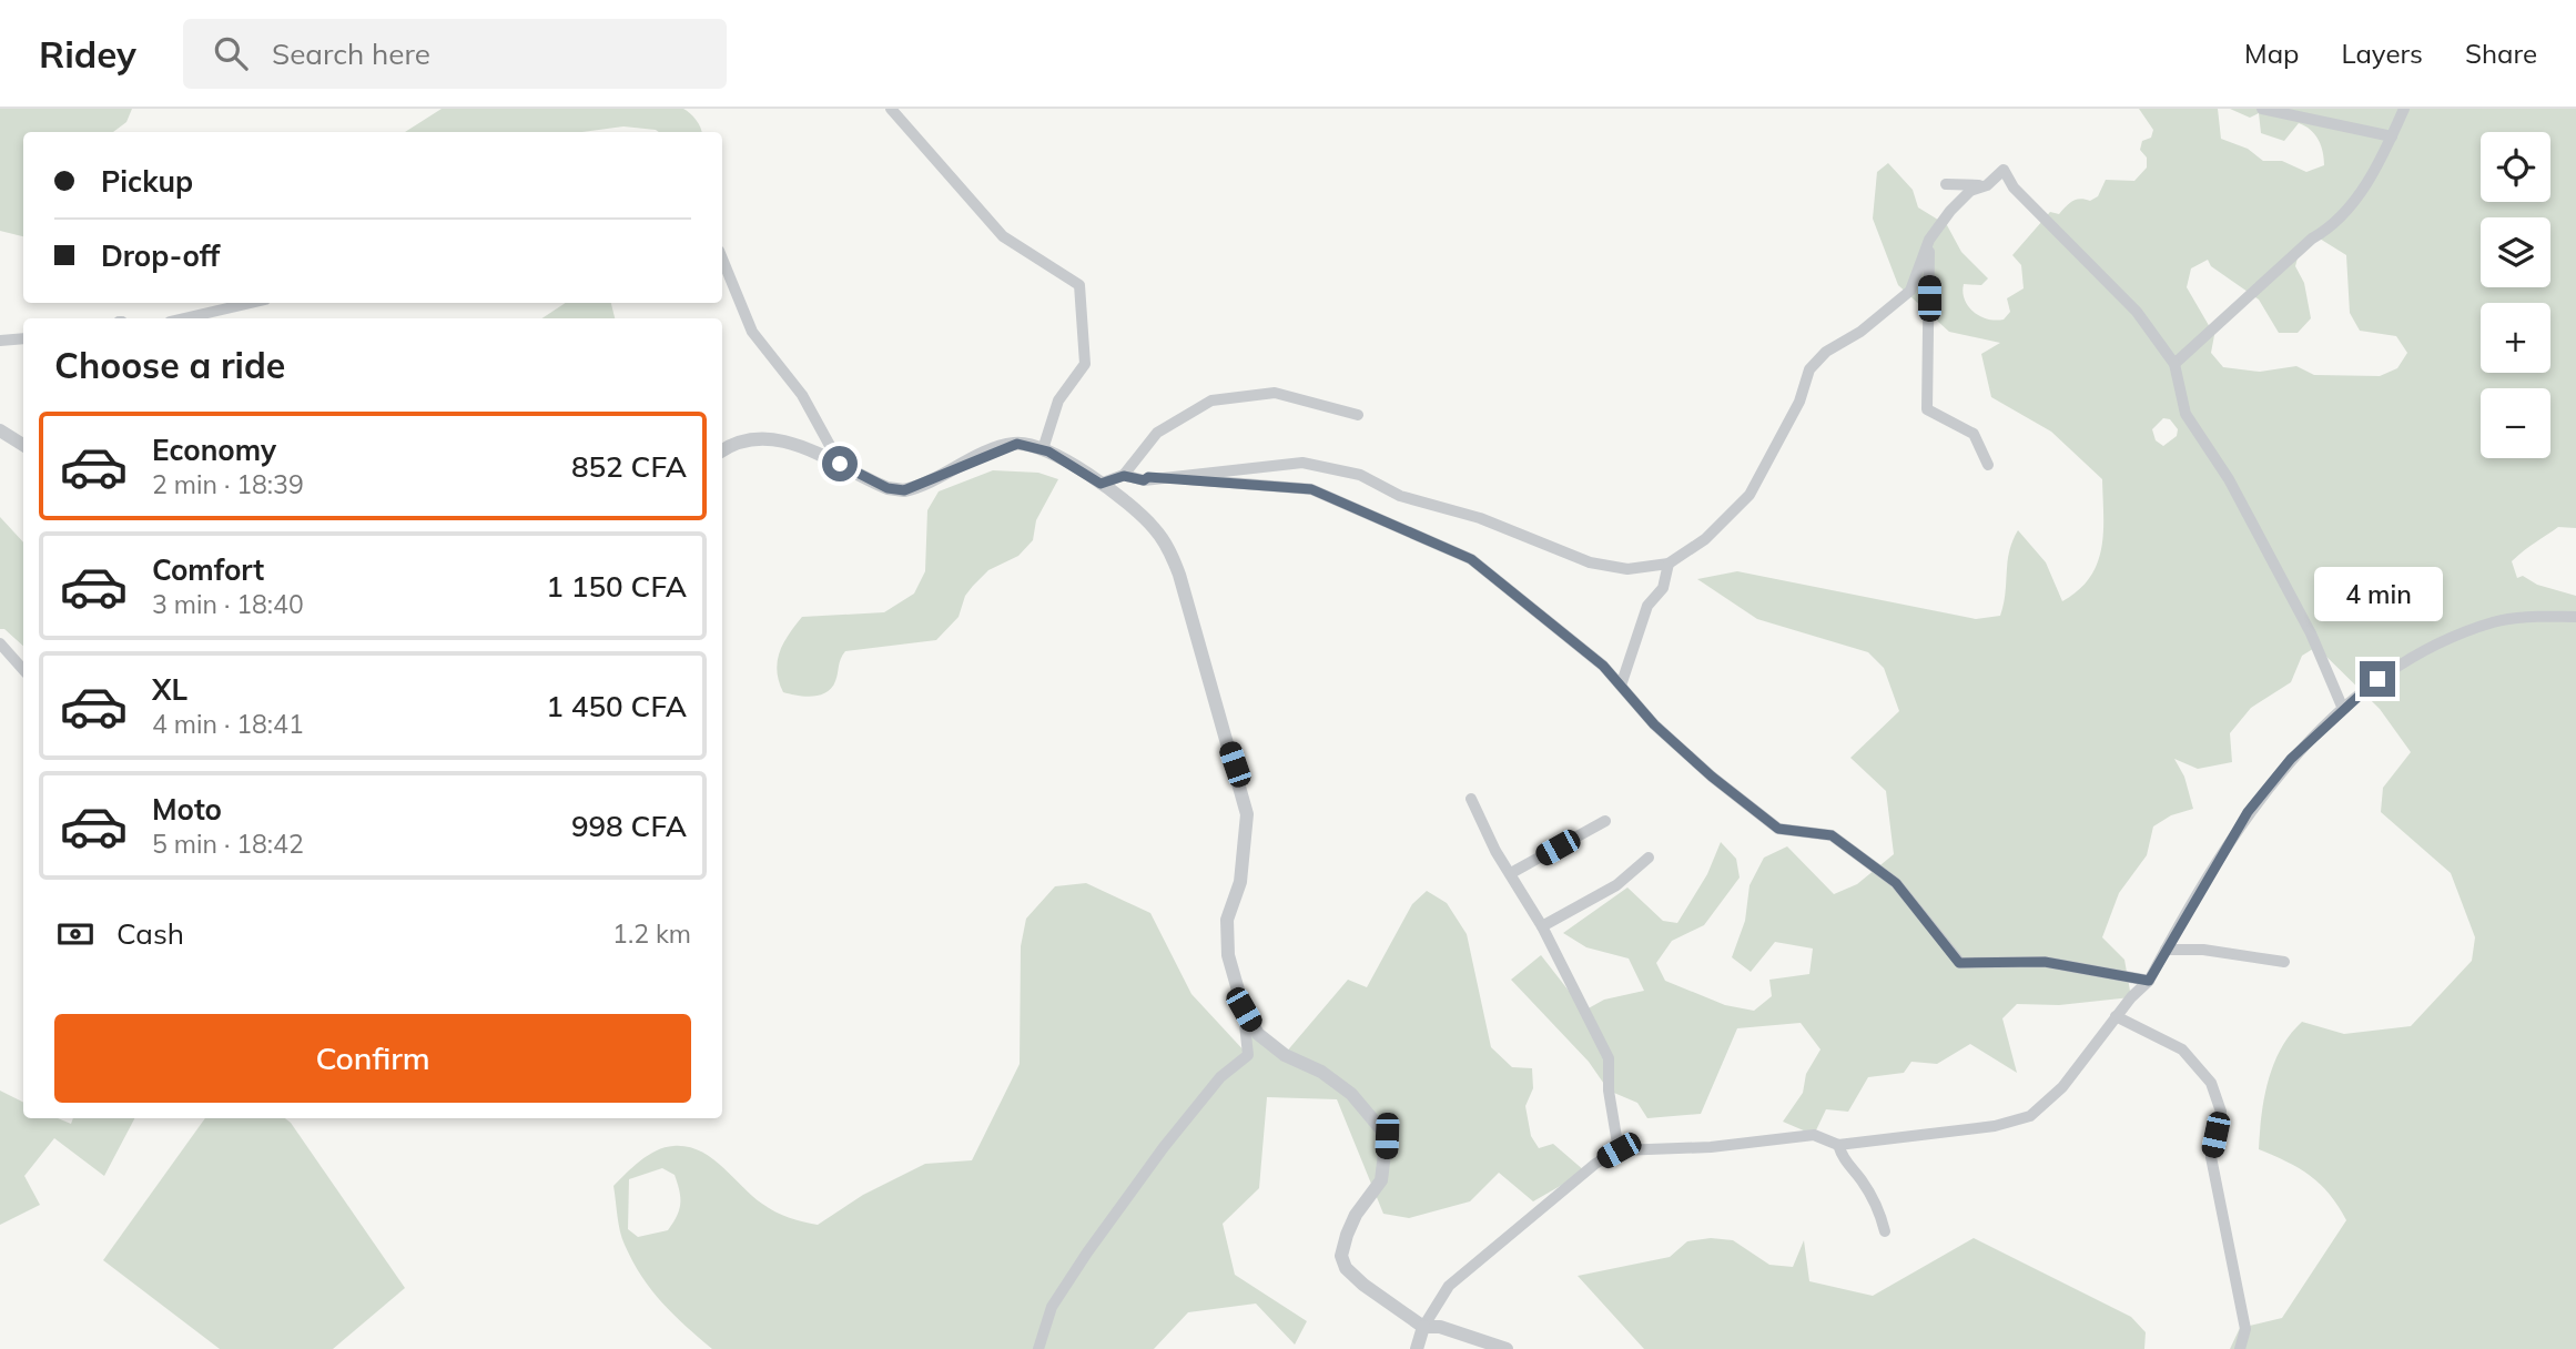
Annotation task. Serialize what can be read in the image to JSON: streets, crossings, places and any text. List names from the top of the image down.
{
  "page": {
    "header": "Ridey",
    "search": "Search here",
    "nav": ["Map", "Layers", "Share"],
    "map_buttons": ["+", "−"],
    "banner": ["Pickup", "Drop-off"],
    "heading": "Choose a ride",
    "list": [
      {
        "name": "Economy",
        "note": "2 min · 18:39",
        "value": "852 CFA"
      },
      {
        "name": "Comfort",
        "note": "3 min · 18:40",
        "value": "1 150 CFA"
      },
      {
        "name": "XL",
        "note": "4 min · 18:41",
        "value": "1 450 CFA"
      },
      {
        "name": "Moto",
        "note": "5 min · 18:42",
        "value": "998 CFA"
      }
    ],
    "bubble": "4 min",
    "pay": ["Cash", "1.2 km"],
    "buttons": "Confirm"
  }
}
